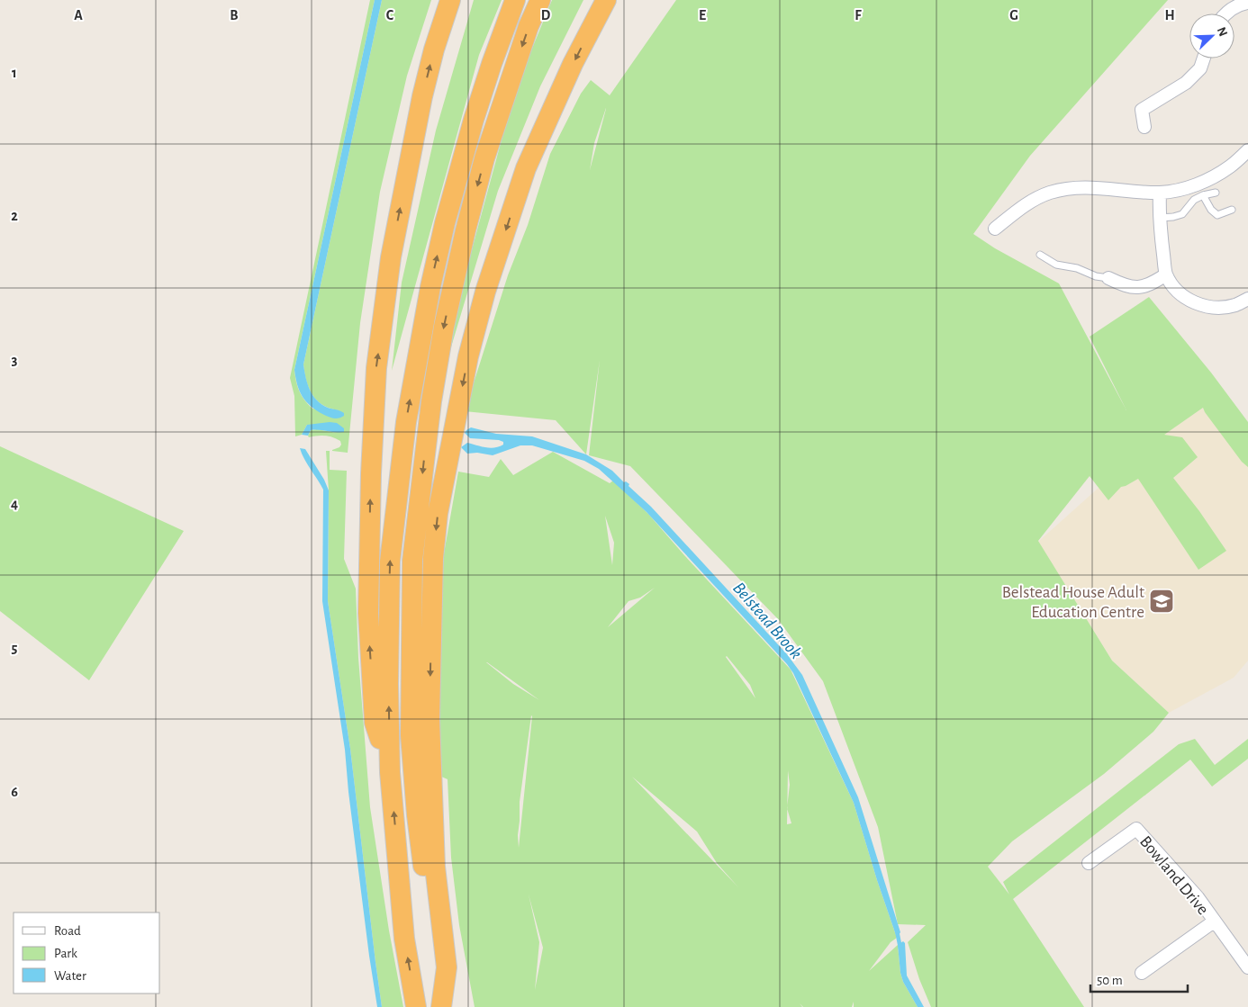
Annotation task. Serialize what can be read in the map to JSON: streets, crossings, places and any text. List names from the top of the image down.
{
  "streets": {
    "street": ["Bowland Drive"]
  },
  "water": ["Belstead Brook"],
  "places": {
    "school or university": ["Belstead House Adult Education Centre"]
  },
  "legend": ["Road", "Park", "Water"],
  "scale_bar": "50 m",
  "north": "top right",
  "grid": {
    "columns": [
      "A",
      "B",
      "C",
      "D",
      "E",
      "F",
      "G",
      "H"
    ],
    "rows": [
      "1",
      "2",
      "3",
      "4",
      "5",
      "6"
    ]
  }
}
